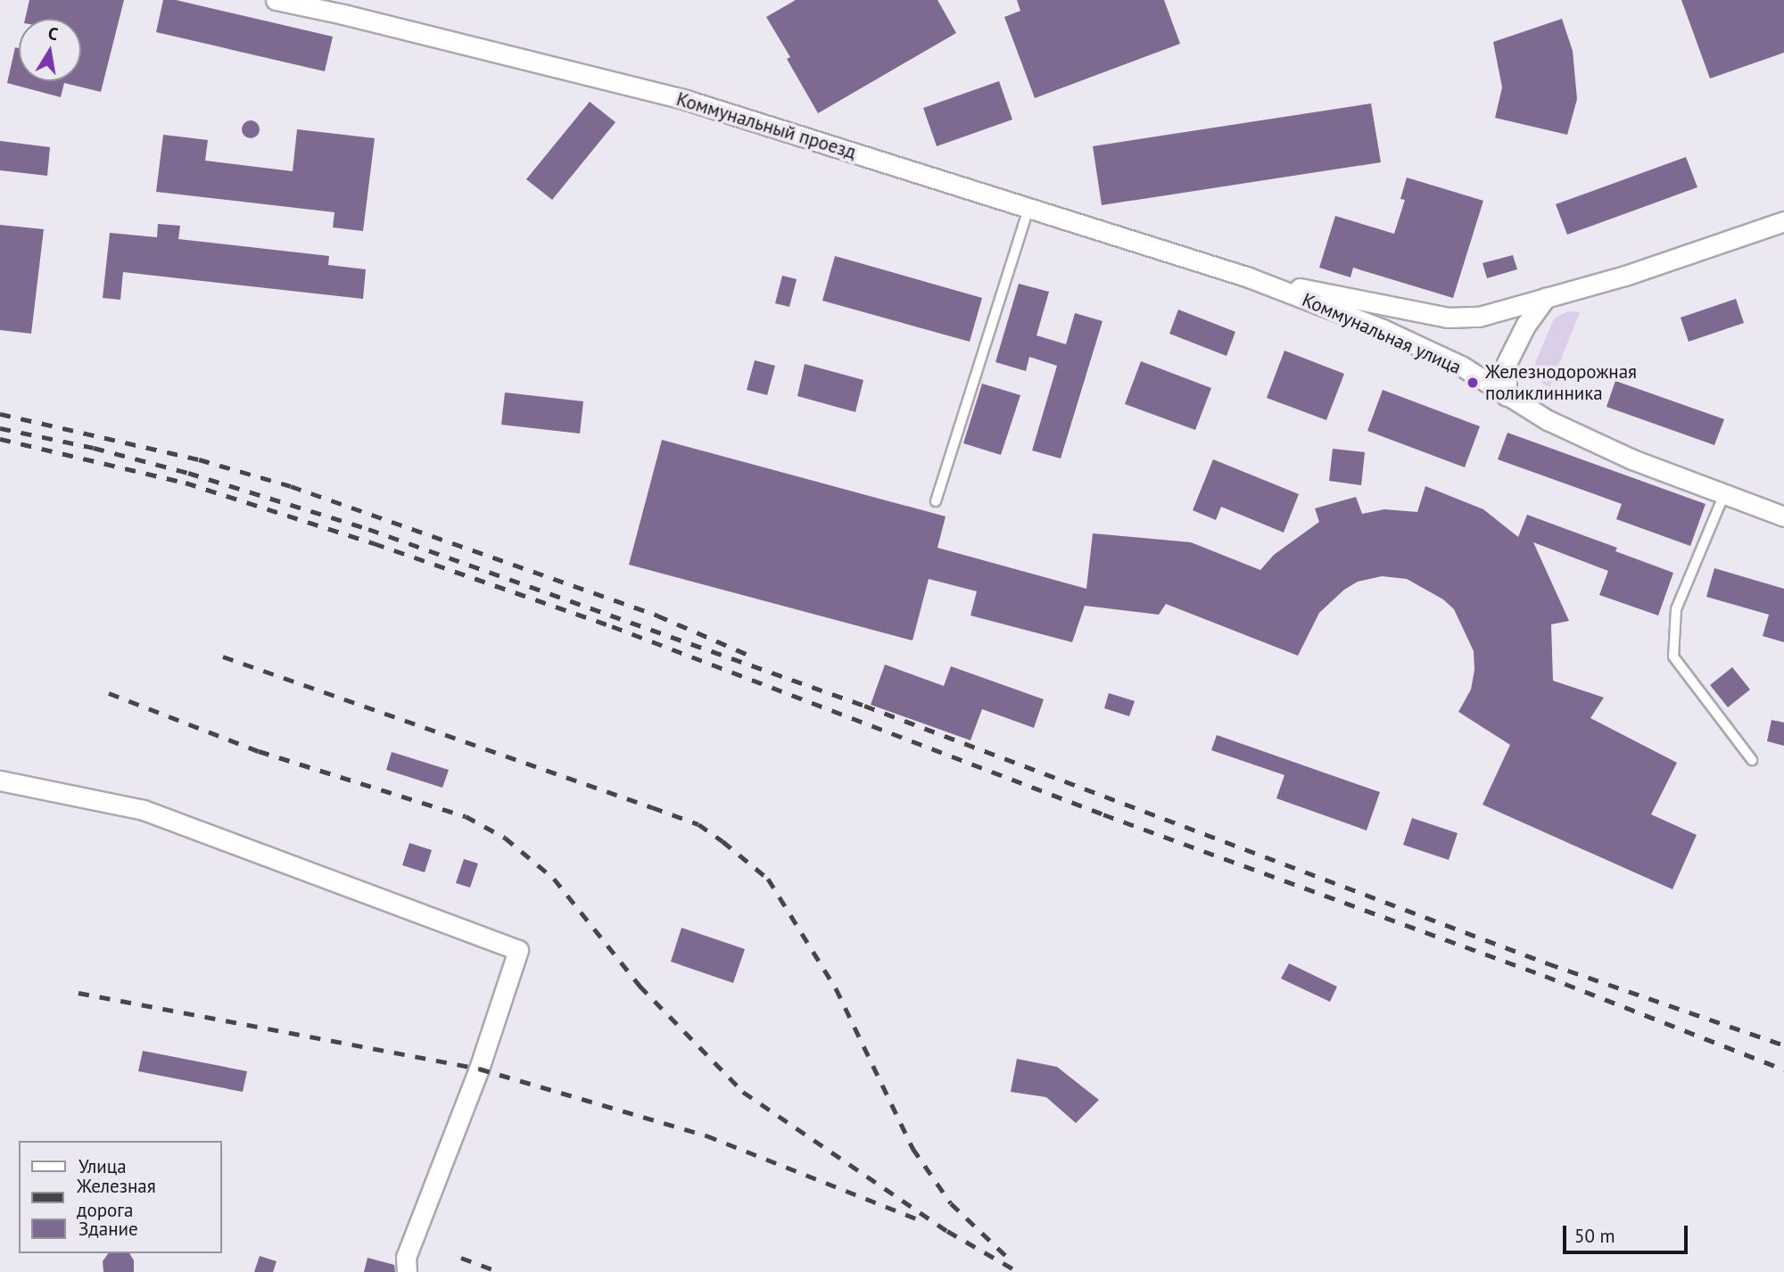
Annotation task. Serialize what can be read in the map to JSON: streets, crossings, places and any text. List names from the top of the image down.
{
  "streets": {
    "street": ["Коммунальный проезд", "Коммунальная улица"]
  },
  "crossings": [
    ["Коммунальный проезд", "Коммунальная улица"]
  ],
  "places": ["Железнодорожная поликлинника"],
  "legend": ["Улица", "Железная дорога", "Здание"],
  "scale_bar": "50 m",
  "north": "top"
}
